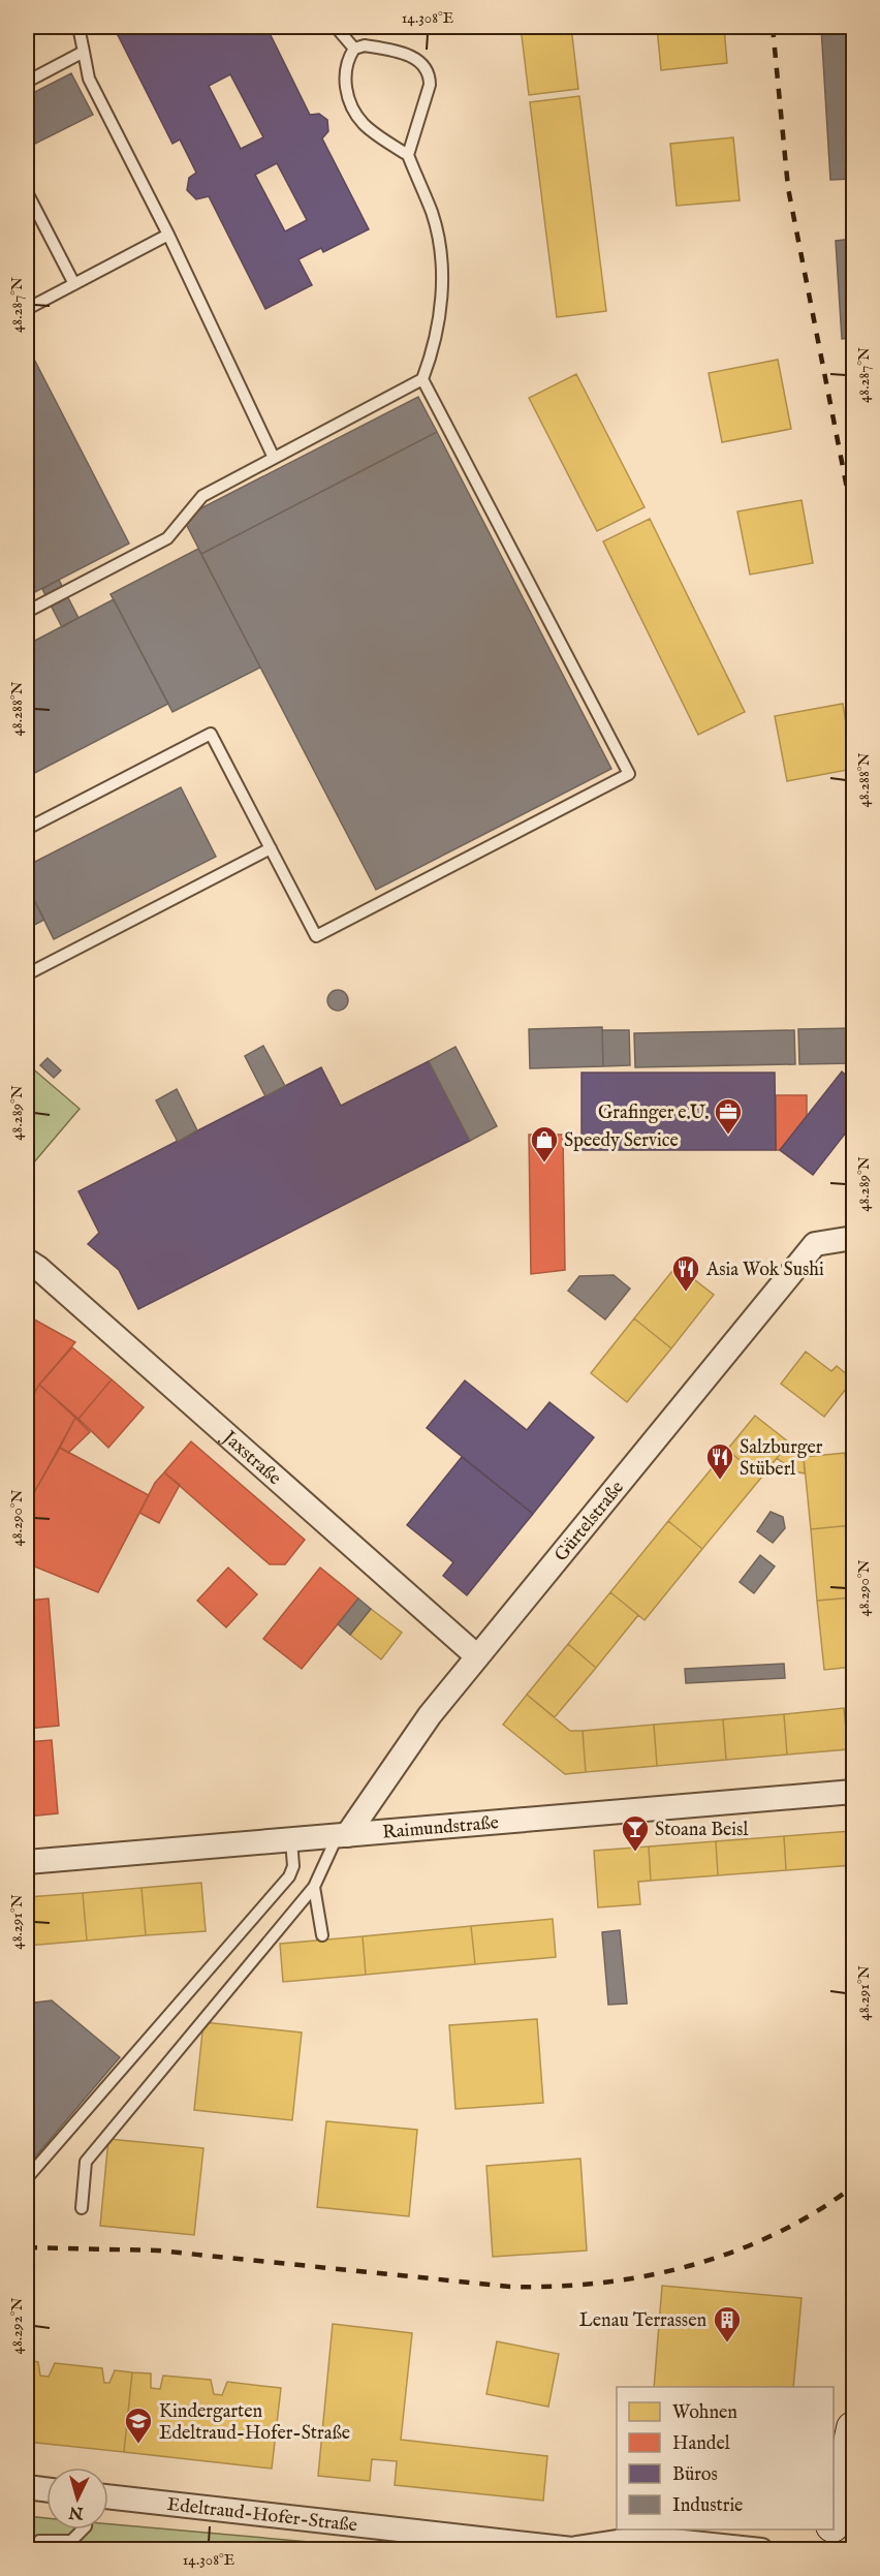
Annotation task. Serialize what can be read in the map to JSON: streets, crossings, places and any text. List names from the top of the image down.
{
  "streets": {
    "street": [
      "Jaxstraße",
      "Gürtelstraße",
      "Raimundstraße",
      "Edeltraud-Hofer-Straße"
    ]
  },
  "crossings": [
    ["Jaxstraße", "Gürtelstraße"],
    ["Gürtelstraße", "Raimundstraße"]
  ],
  "places": {
    "office": ["Grafinger e.U."],
    "shop": ["Speedy Service"],
    "restaurant": ["Asia Wok Sushi", "Salzburger Stüberl"],
    "bar": ["Stoana Beisl"],
    "building": ["Lenau Terrassen"],
    "school or university": ["Kindergarten Edeltraud-Hofer-Straße"]
  },
  "legend": [
    "Wohnen",
    "Handel",
    "Büros",
    "Industrie"
  ],
  "north": "bottom",
  "coordinates": [
    "14.308°E",
    "48.287°N",
    "48.288°N",
    "48.289°N",
    "48.290°N",
    "48.291°N",
    "48.292°N"
  ]
}
